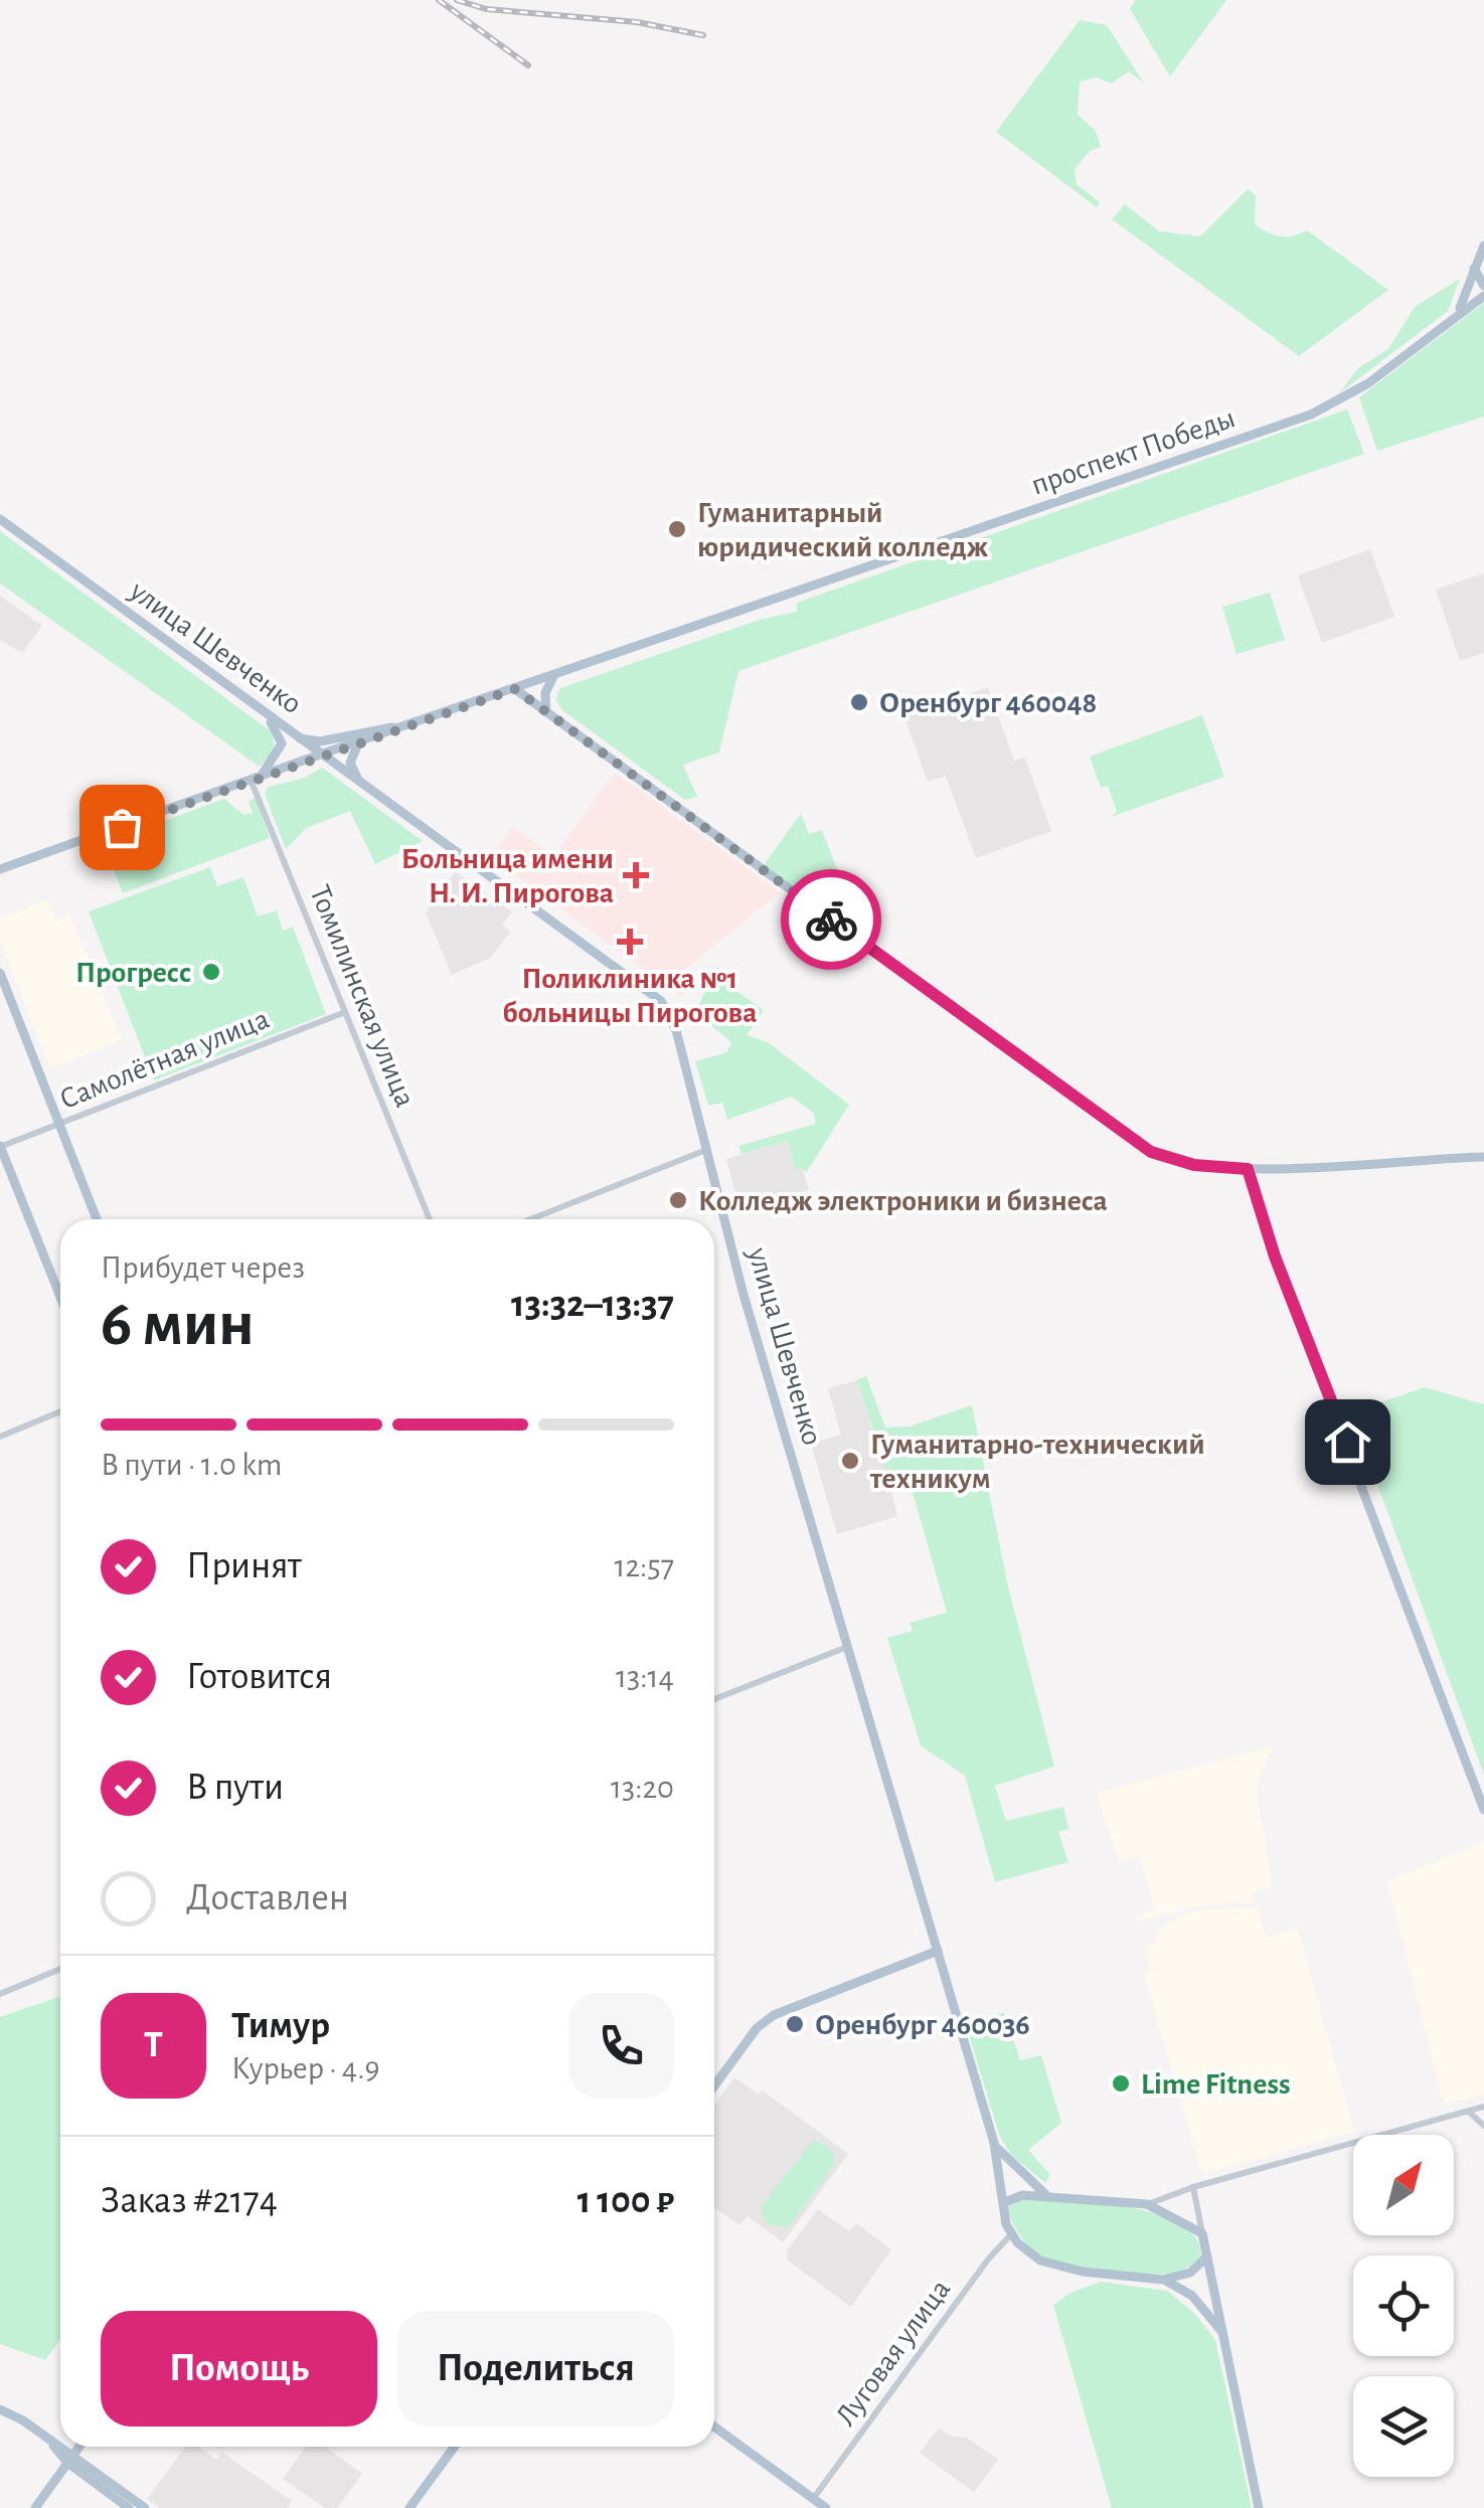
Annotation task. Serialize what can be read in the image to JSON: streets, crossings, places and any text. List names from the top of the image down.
{
  "streets": {
    "main road": ["проспект Победы", "улица Шевченко"],
    "street": ["Томилинская улица", "Самолётная улица", "Луговая улица"]
  },
  "crossings": [
    ["проспект Победы", "улица Шевченко"],
    ["проспект Победы", "Томилинская улица"],
    ["улица Шевченко", "Луговая улица"],
    ["Томилинская улица", "Самолётная улица"]
  ],
  "places": {
    "other": [
      "Гуманитарный юридический колледж",
      "Оренбург 460048",
      "Прогресс",
      "Колледж электроники и бизнеса",
      "Гуманитарно-технический техникум",
      "Оренбург 460036",
      "Lime Fitness"
    ],
    "health": ["Больница имени Н. И. Пирогова", "Поликлиника №1 больницы Пирогова"]
  },
  "north": "top right",
  "page": {
    "heading": ["6 мин", "Прибудет через", "13:32–13:37"],
    "panel": [
      "Тимур",
      "Курьер · 4.9",
      "Заказ #2174",
      "1 100 ₽"
    ],
    "bar": "В пути · 1.0 km",
    "list": [
      ["Принят", "12:57"],
      ["Готовится", "13:14"],
      ["В пути", "13:20"],
      "Доставлен"
    ],
    "round": "Т",
    "buttons": ["Помощь", "Поделиться"]
  }
}
